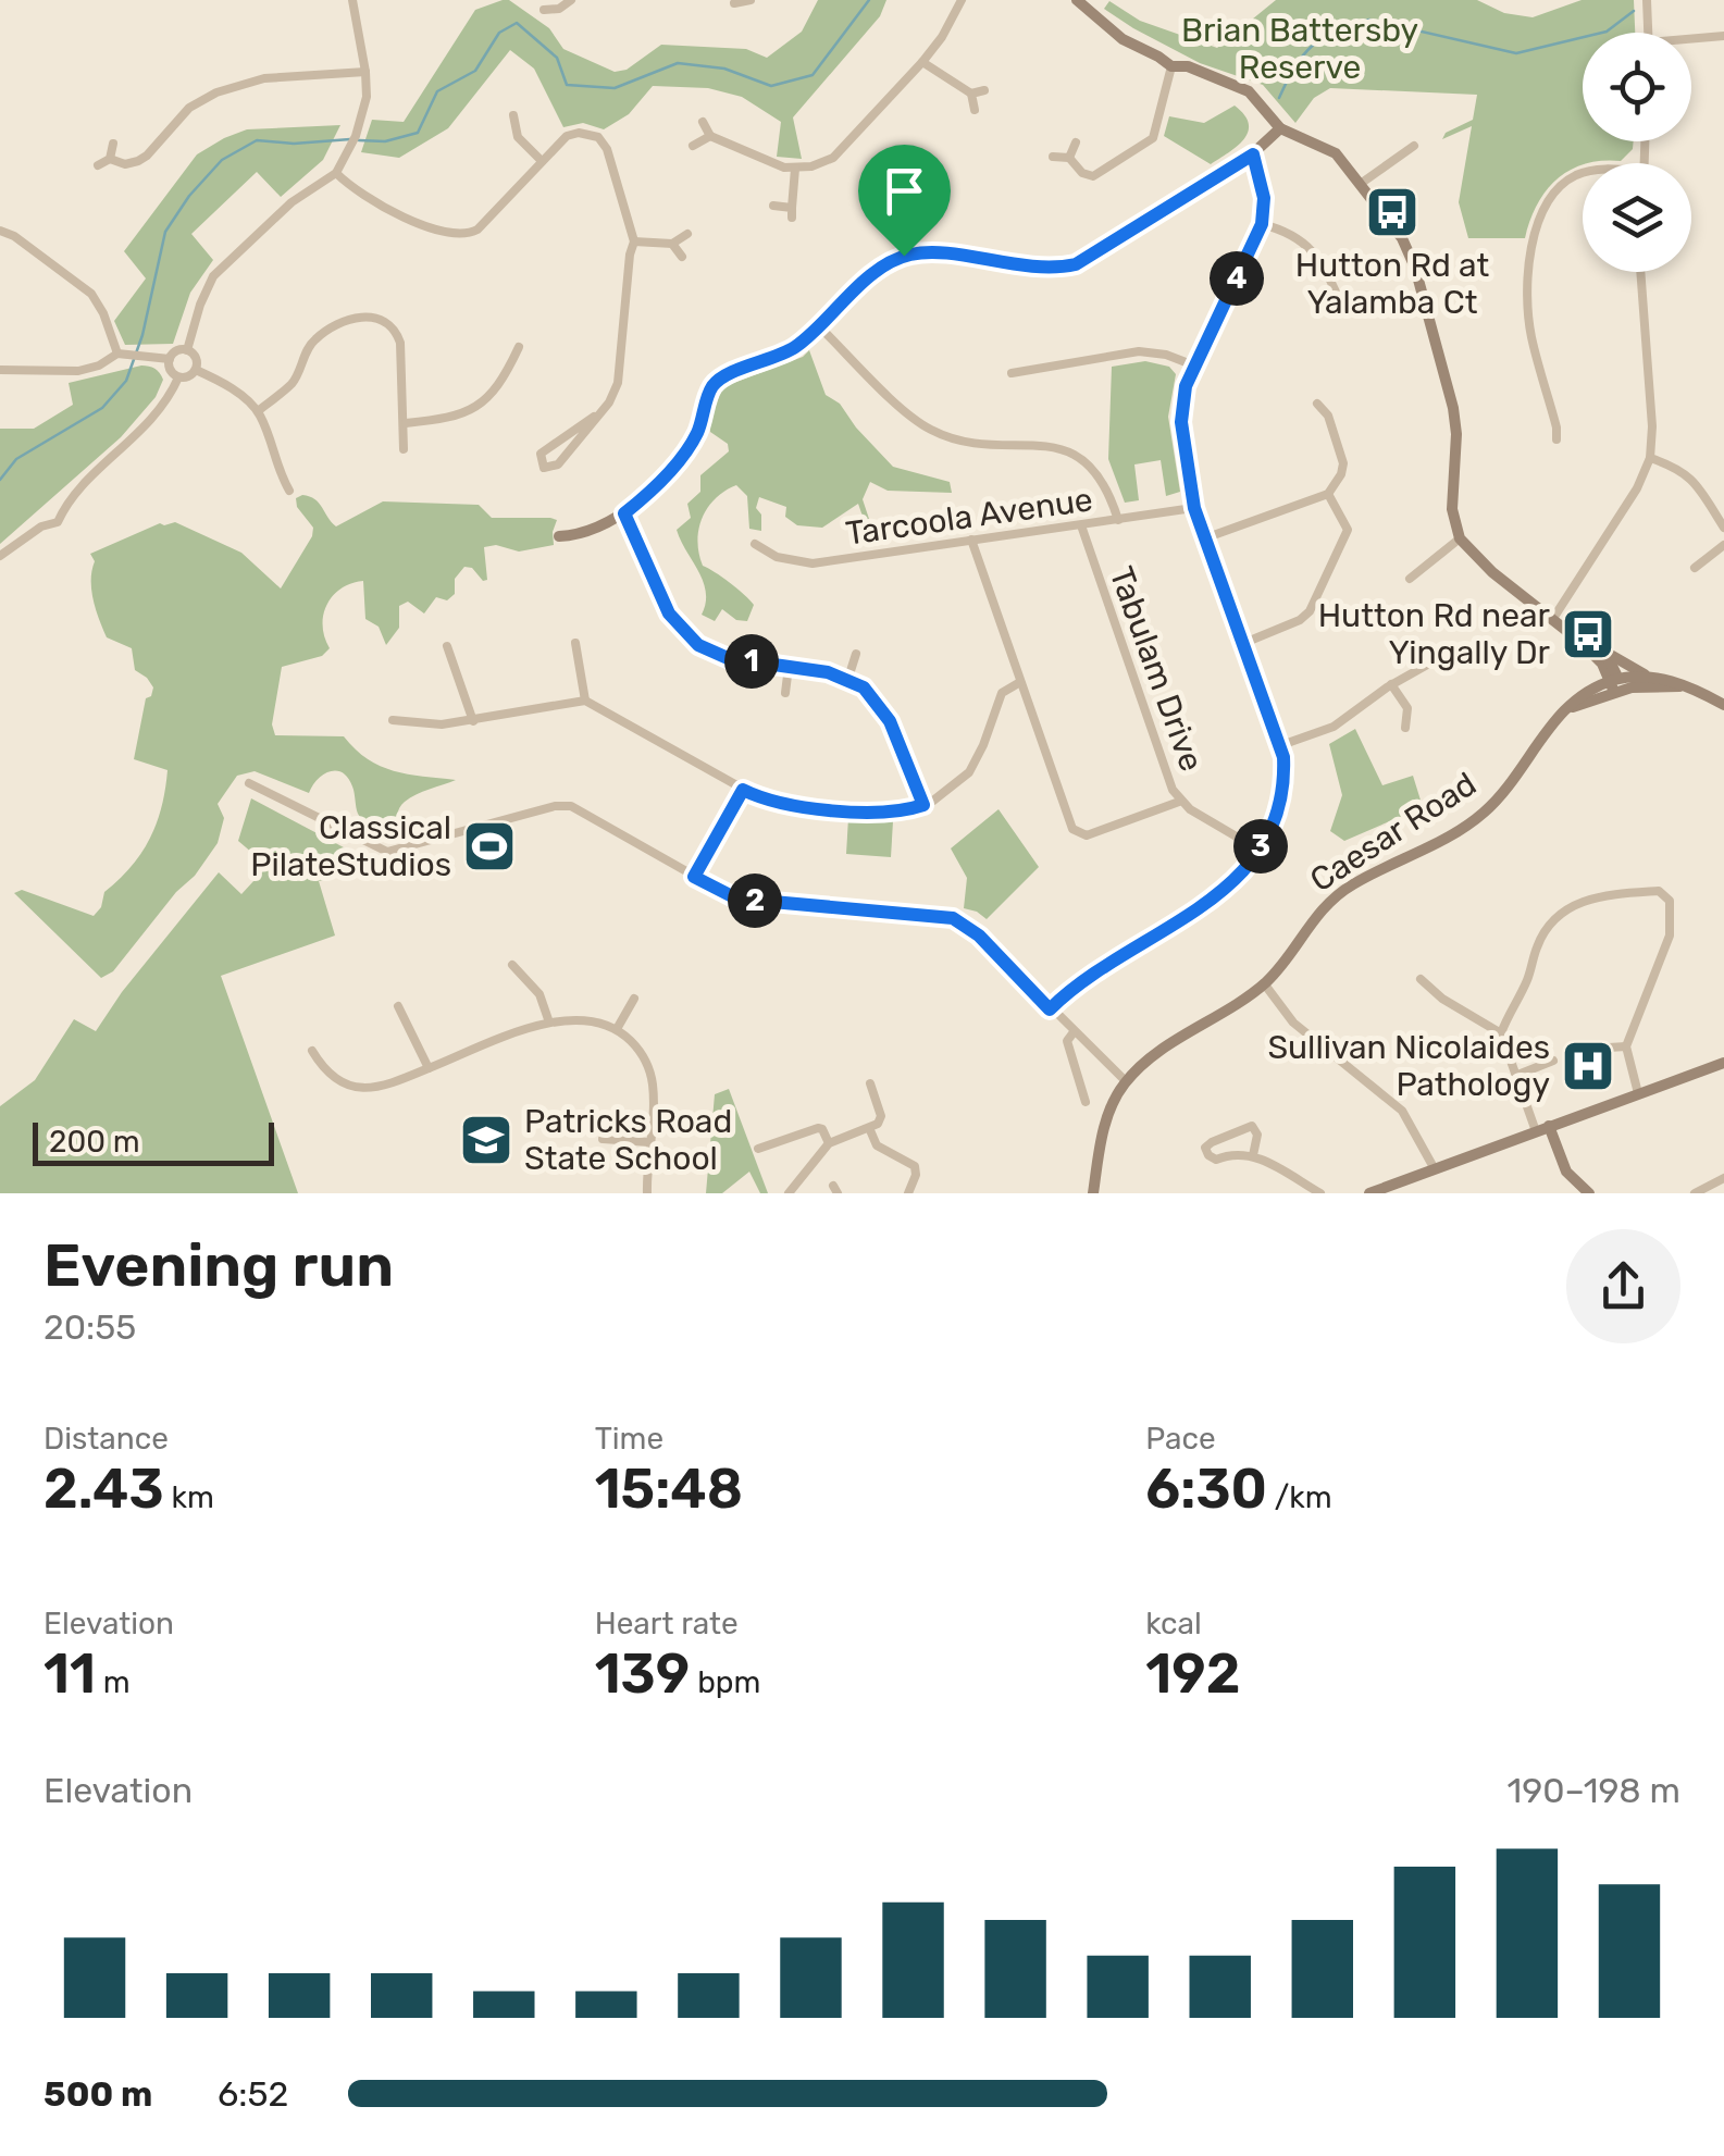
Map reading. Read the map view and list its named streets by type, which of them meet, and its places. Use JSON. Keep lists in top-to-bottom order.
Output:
{
  "streets": {
    "street": ["Tarcoola Avenue", "Tabulam Drive", "Caesar Road"]
  },
  "crossings": [
    ["Tarcoola Avenue", "Tabulam Drive"]
  ],
  "parks": ["Brian Battersby Reserve"],
  "places": {
    "bus stop": ["Hutton Rd at Yalamba Ct", "Hutton Rd near Yingally Dr"],
    "sports": ["Classical PilateStudios"],
    "hospital": ["Sullivan Nicolaides Pathology"],
    "school or university": ["Patricks Road State School"]
  },
  "scale_bar": "200 m",
  "page": {
    "pins": [
      "4",
      "1",
      "3",
      "2"
    ],
    "scale": "200 m",
    "heading": ["Evening run", "20:55"],
    "stats": [
      ["Distance", "2.43 km"],
      ["Time", "15:48"],
      ["Pace", "6:30 /km"],
      ["Elevation", "11 m"],
      ["Heart rate", "139 bpm"],
      ["kcal", "192"]
    ],
    "chart": ["Elevation", "190–198 m"],
    "list": [
      {
        "name": "500 m",
        "note": "6:52"
      }
    ]
  }
}
